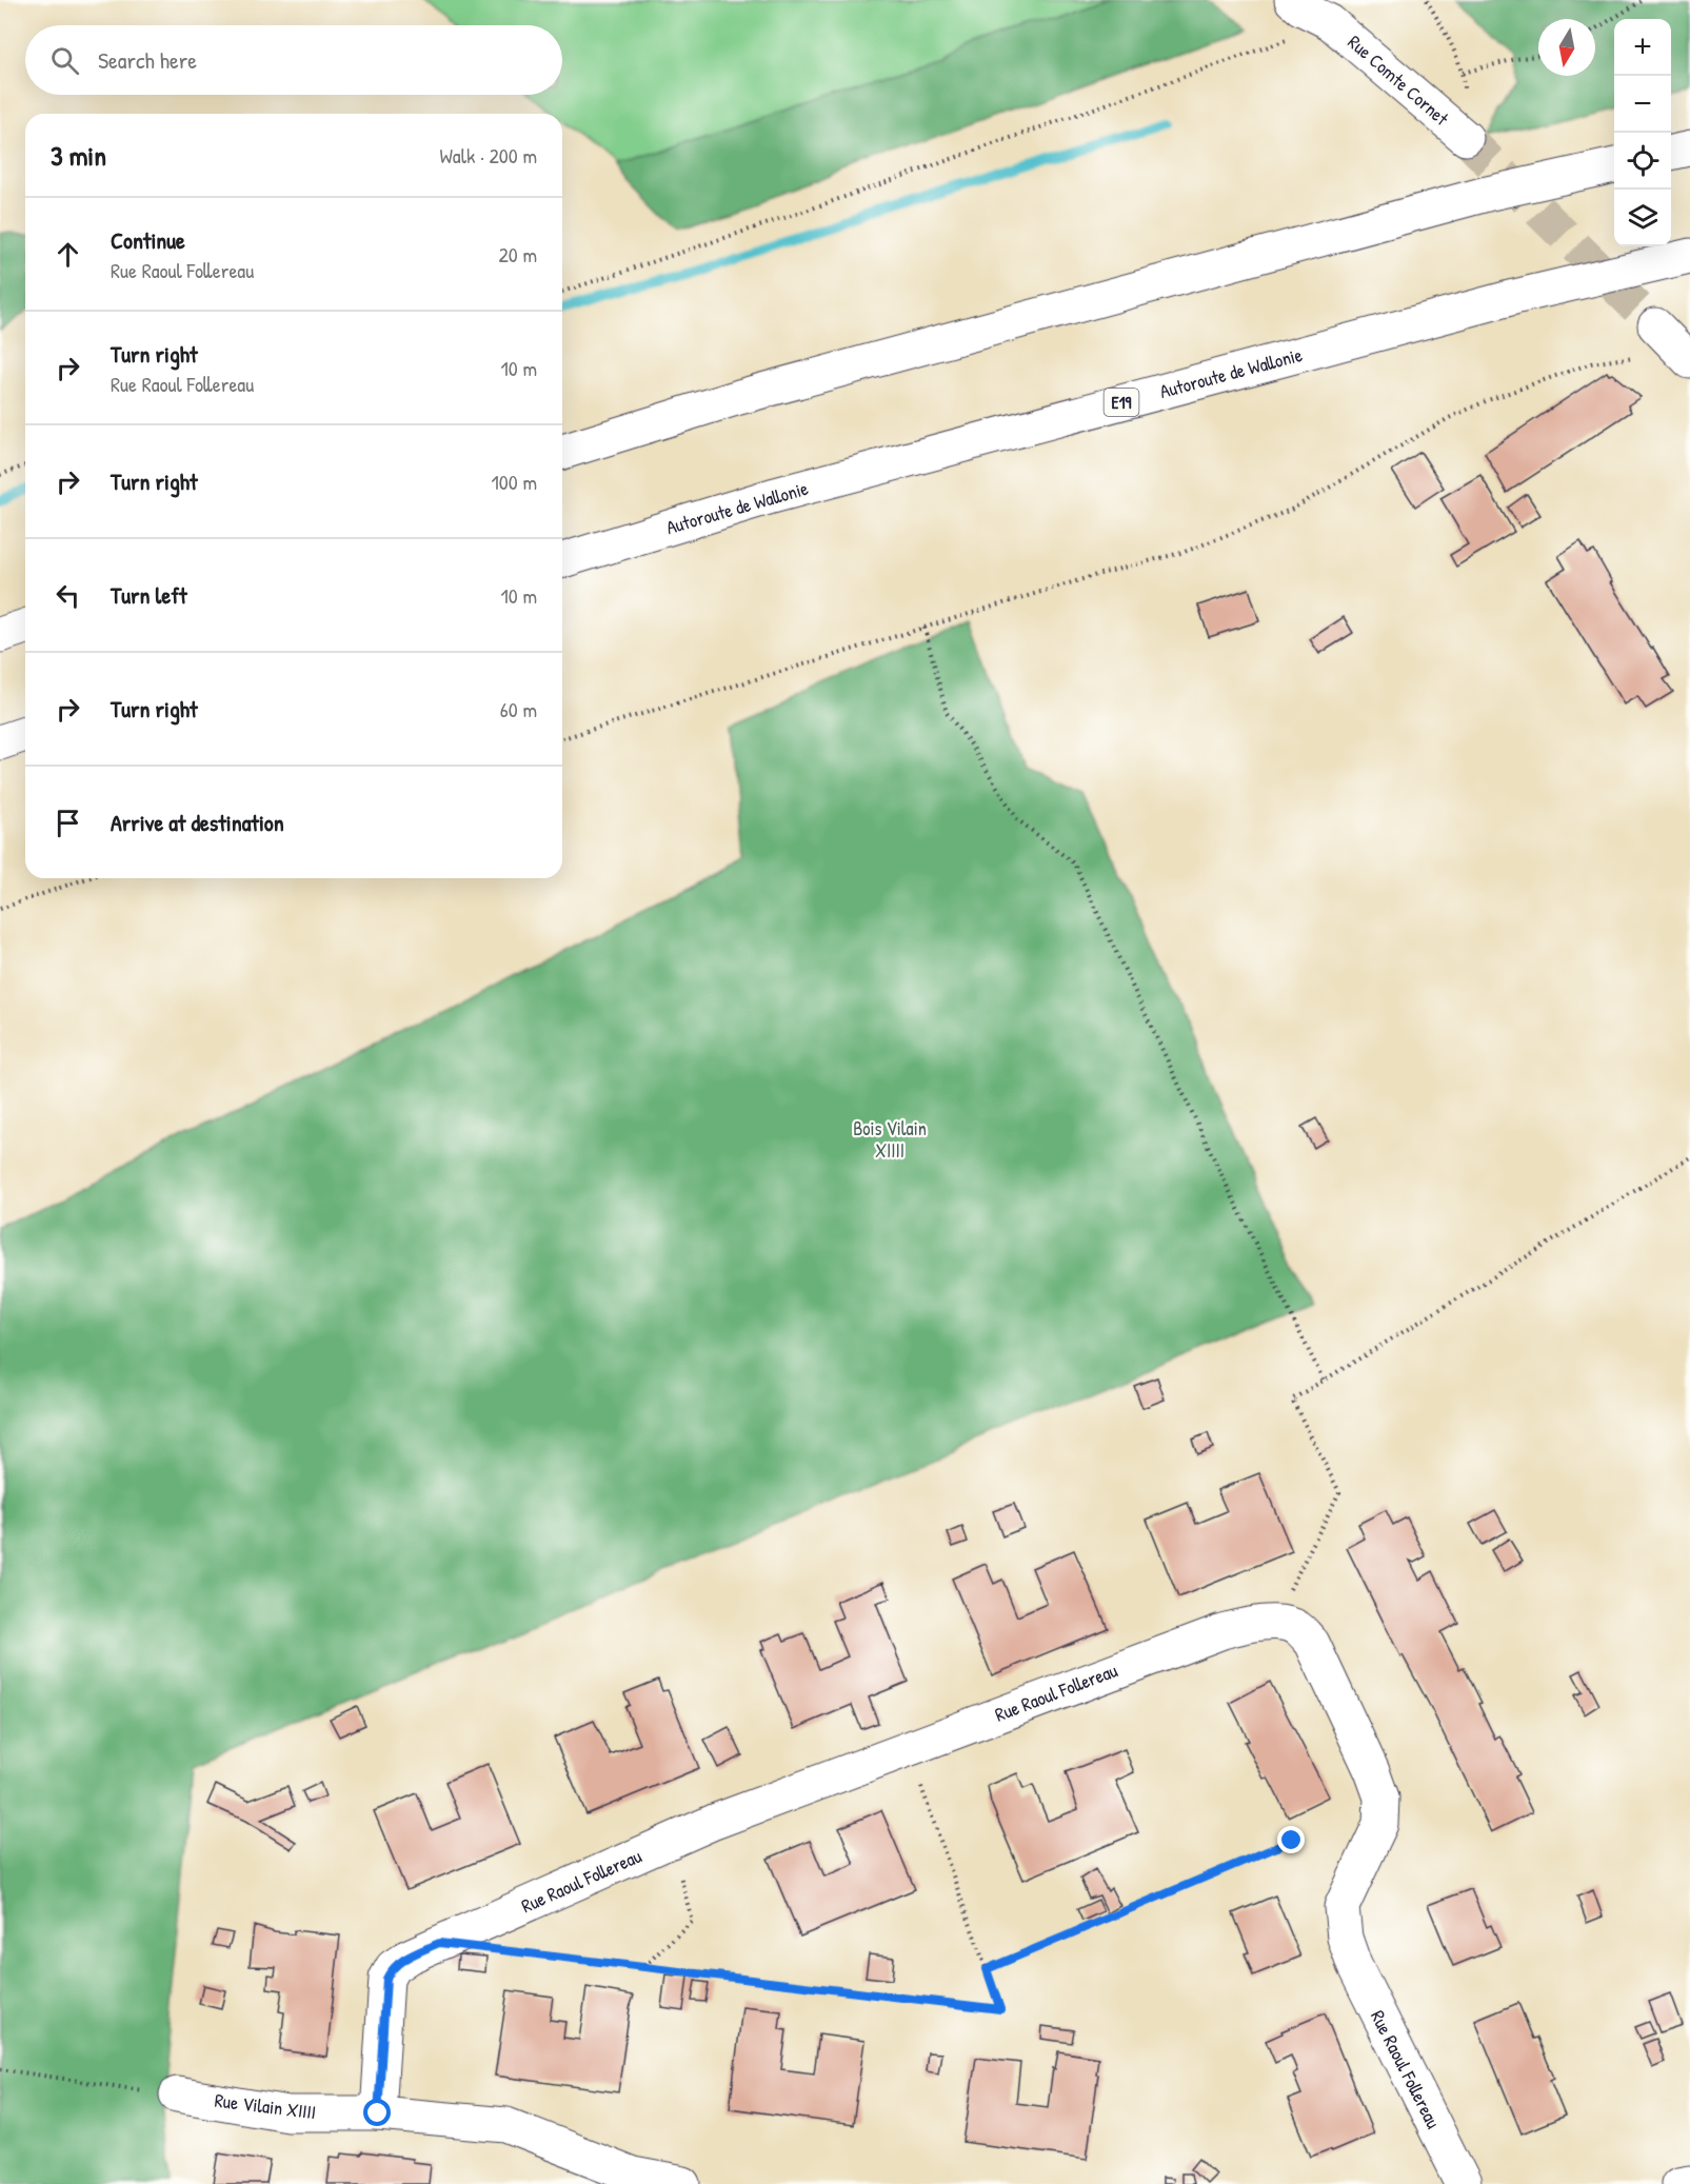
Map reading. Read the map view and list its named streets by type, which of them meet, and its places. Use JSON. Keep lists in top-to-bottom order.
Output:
{
  "streets": {
    "main road": [
      "Rue Comte Cornet",
      "Autoroute de Wallonie",
      "E19",
      "Rue Raoul Follereau",
      "Rue Vilain XIIII"
    ]
  },
  "crossings": [
    ["Rue Raoul Follereau", "Rue Vilain XIIII"]
  ],
  "parks": ["Bois Vilain XIIII"],
  "north": "bottom",
  "page": {
    "map_buttons": ["+", "−"],
    "search": "Search here",
    "heading": ["3 min", "Walk · 200 m"],
    "list": [
      ["Continue", "Rue Raoul Follereau", "20 m"],
      ["Turn right", "Rue Raoul Follereau", "10 m"],
      ["Turn right", "100 m"],
      ["Turn left", "10 m"],
      ["Turn right", "60 m"],
      "Arrive at destination"
    ]
  }
}
